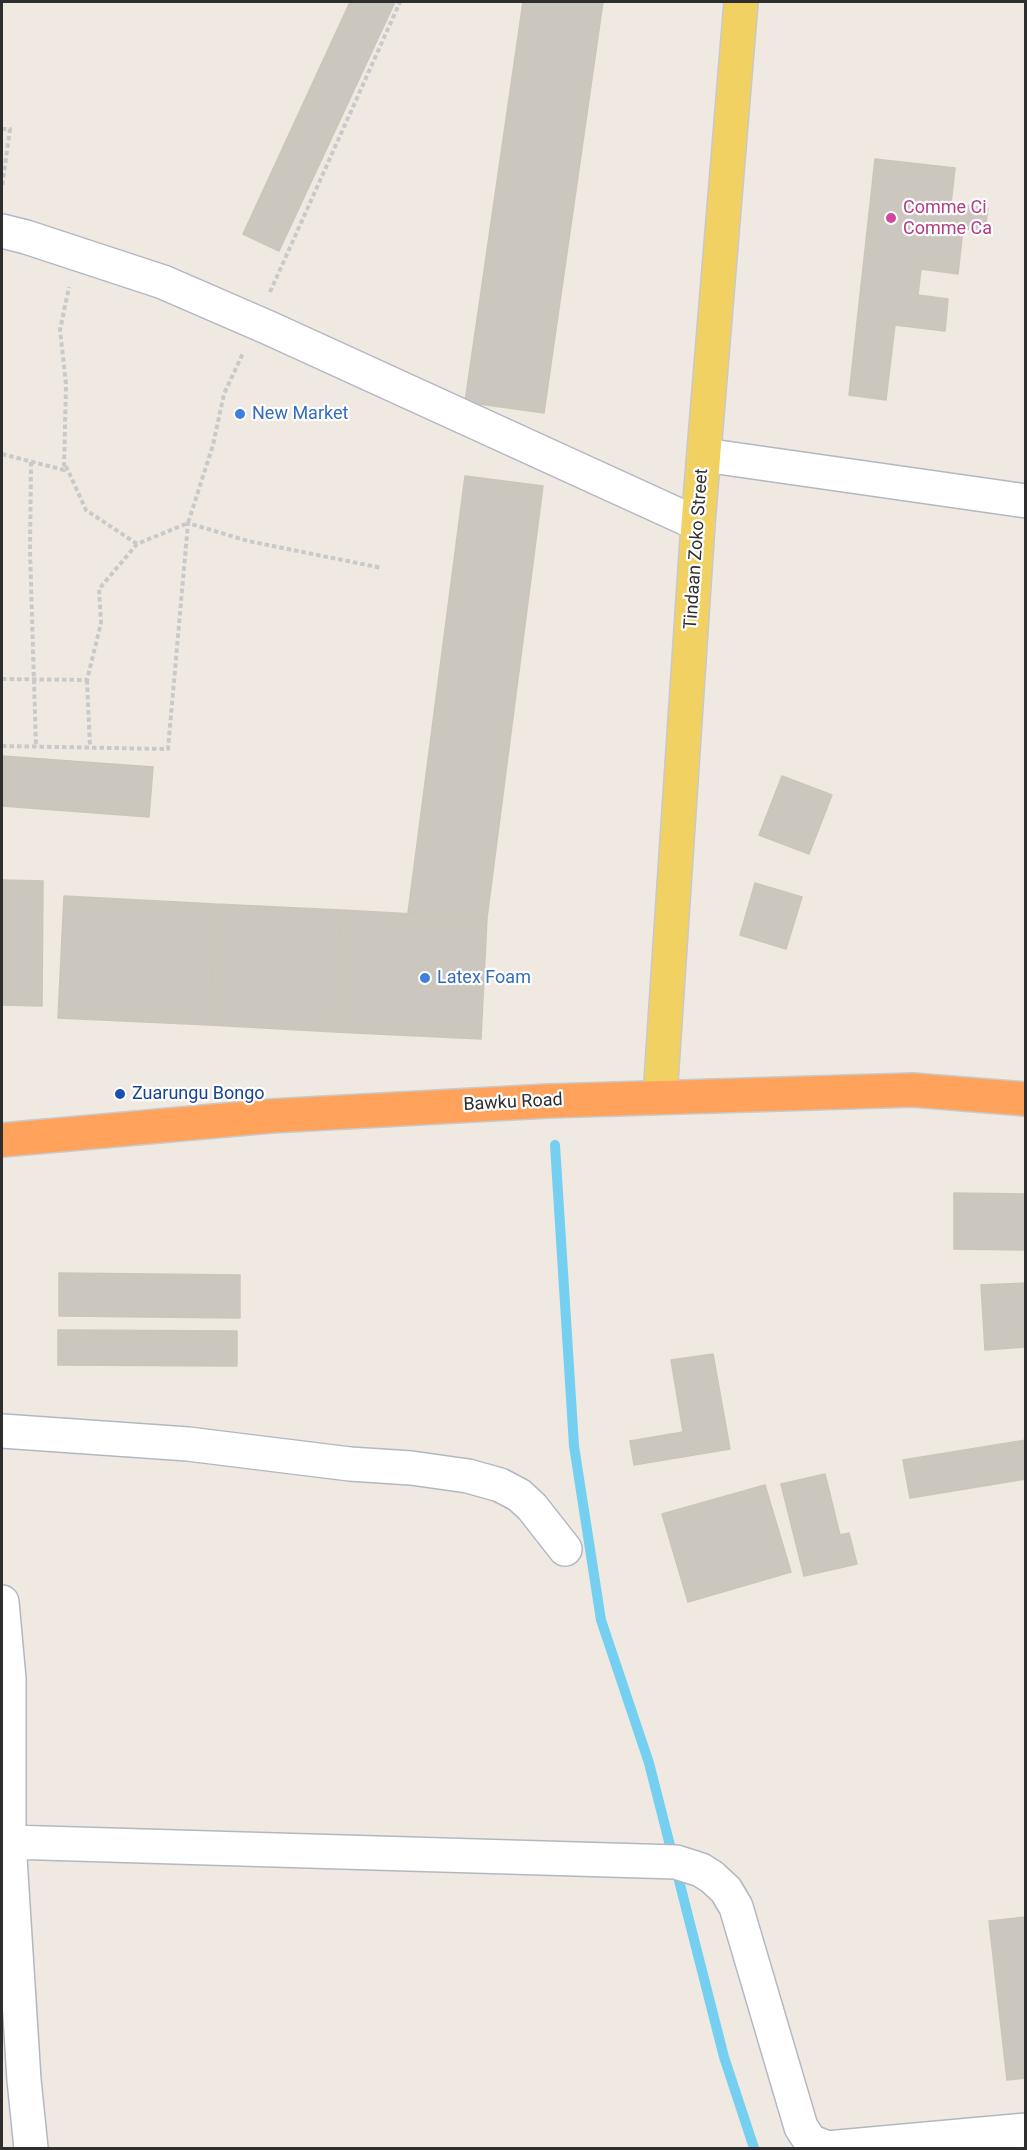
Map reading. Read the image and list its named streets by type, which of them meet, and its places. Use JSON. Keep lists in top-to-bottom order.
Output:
{
  "streets": {
    "highway": ["Bawku Road"],
    "main road": ["Tindaan Zoko Street"]
  },
  "crossings": [
    ["Tindaan Zoko Street", "Bawku Road"]
  ],
  "places": [
    "Comme Ci Comme Ca",
    "New Market",
    "Latex Foam",
    "Zuarungu Bongo"
  ]
}
